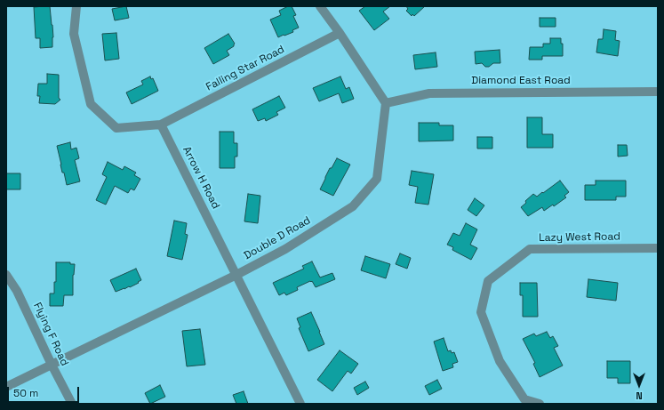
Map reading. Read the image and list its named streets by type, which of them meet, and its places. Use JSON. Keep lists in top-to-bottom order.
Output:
{
  "streets": {
    "street": [
      "Falling Star Road",
      "Diamond East Road",
      "Arrow H Road",
      "Lazy West Road",
      "Double D Road",
      "Flying F Road"
    ]
  },
  "crossings": [
    ["Falling Star Road", "Arrow H Road"],
    ["Diamond East Road", "Double D Road"],
    ["Arrow H Road", "Double D Road"],
    ["Double D Road", "Flying F Road"]
  ],
  "scale_bar": "50 m",
  "north": "bottom"
}
